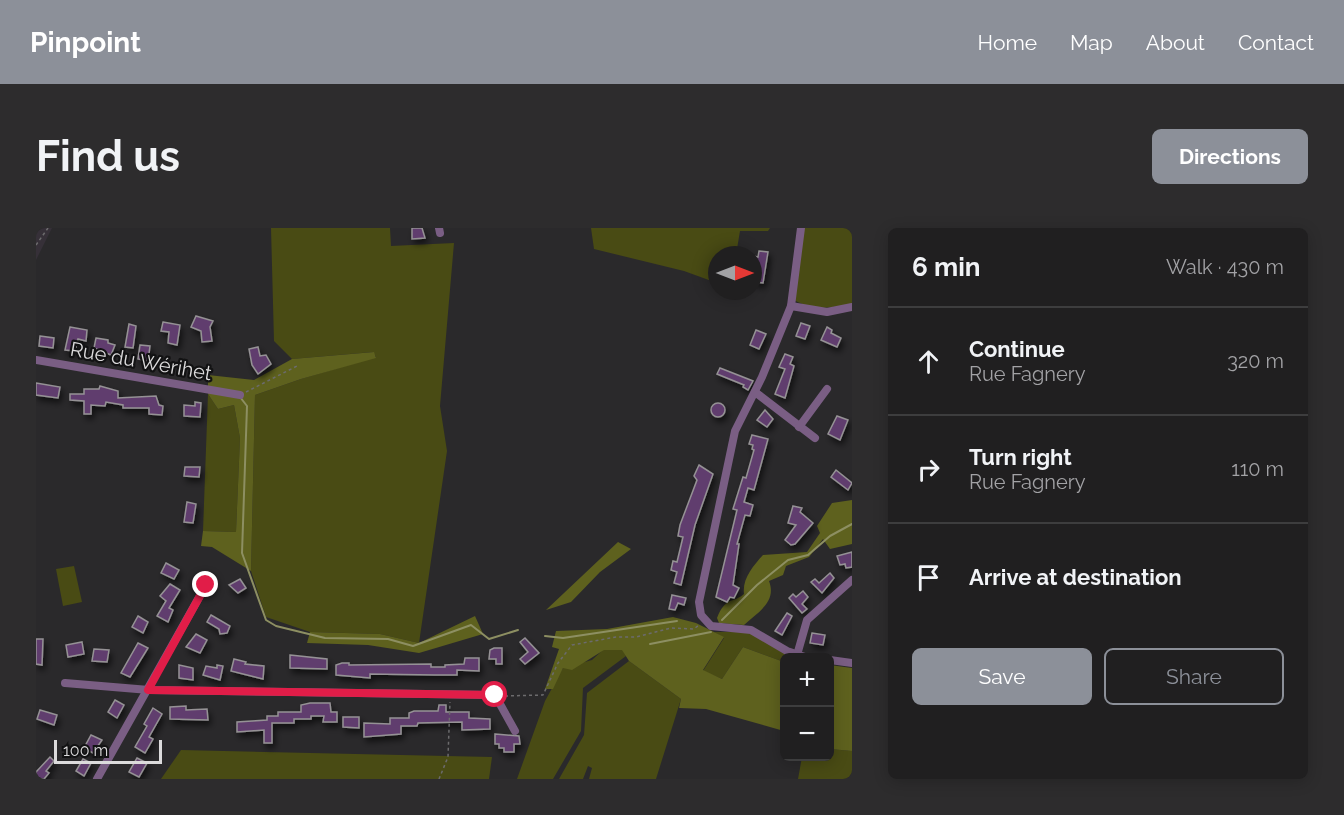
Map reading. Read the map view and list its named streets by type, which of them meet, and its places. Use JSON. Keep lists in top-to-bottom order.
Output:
{
  "streets": {
    "street": ["Rue du Wérihet"]
  },
  "scale_bar": "100 m",
  "north": "right",
  "page": {
    "header": "Pinpoint",
    "nav": [
      "Home",
      "Map",
      "About",
      "Contact"
    ],
    "buttons": [
      "Directions",
      ["Save", "Share"]
    ],
    "title": "Find us",
    "heading": ["6 min", "Walk · 430 m"],
    "list": [
      ["Continue", "Rue Fagnery", "320 m"],
      ["Turn right", "Rue Fagnery", "110 m"],
      "Arrive at destination"
    ],
    "map_buttons": ["+", "−"],
    "scale": "100 m"
  }
}
